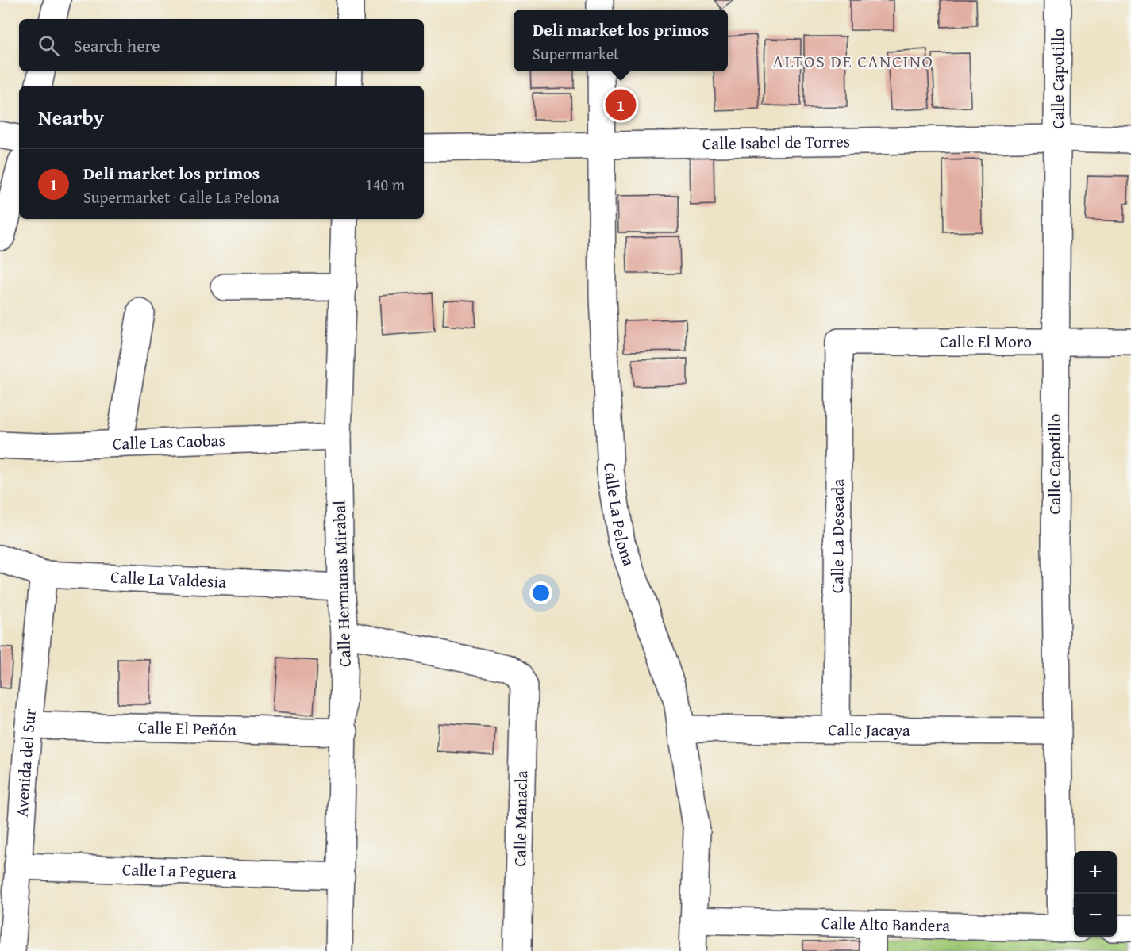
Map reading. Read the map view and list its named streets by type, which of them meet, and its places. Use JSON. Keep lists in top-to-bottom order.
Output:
{
  "streets": {
    "street": [
      "Calle Capotillo",
      "Calle Isabel de Torres",
      "Calle El Moro",
      "Calle Las Caobas",
      "Calle La Pelona",
      "Calle La Deseada",
      "Calle La Valdesia",
      "Calle Hermanas Mirabal",
      "Calle El Peñón",
      "Calle Jacaya",
      "Avenida del Sur",
      "Calle Manacla",
      "Calle La Peguera",
      "Calle Alto Bandera"
    ]
  },
  "crossings": [
    ["Calle Capotillo", "Calle Isabel de Torres"],
    ["Calle Capotillo", "Calle El Moro"],
    ["Calle Capotillo", "Calle Jacaya"],
    ["Calle Capotillo", "Calle Alto Bandera"],
    ["Calle Isabel de Torres", "Calle La Pelona"],
    ["Calle El Moro", "Calle La Deseada"],
    ["Calle Las Caobas", "Calle Hermanas Mirabal"],
    ["Calle La Pelona", "Calle Jacaya"],
    ["Calle La Pelona", "Calle Alto Bandera"],
    ["Calle La Deseada", "Calle Jacaya"],
    ["Calle La Valdesia", "Calle Hermanas Mirabal"],
    ["Calle La Valdesia", "Avenida del Sur"],
    ["Calle Hermanas Mirabal", "Calle El Peñón"],
    ["Calle Hermanas Mirabal", "Calle Manacla"],
    ["Calle Hermanas Mirabal", "Calle La Peguera"],
    ["Calle El Peñón", "Avenida del Sur"],
    ["Avenida del Sur", "Calle La Peguera"]
  ],
  "districts": ["ALTOS DE CANCINO"],
  "page": {
    "popup": ["Deli market los primos", "Supermarket"],
    "search": "Search here",
    "heading": "Nearby",
    "pins": "1",
    "list": [
      {
        "mark": "1",
        "name": "Deli market los primos",
        "note": "Supermarket · Calle La Pelona",
        "value": "140 m"
      }
    ],
    "map_buttons": ["+", "−"]
  }
}
